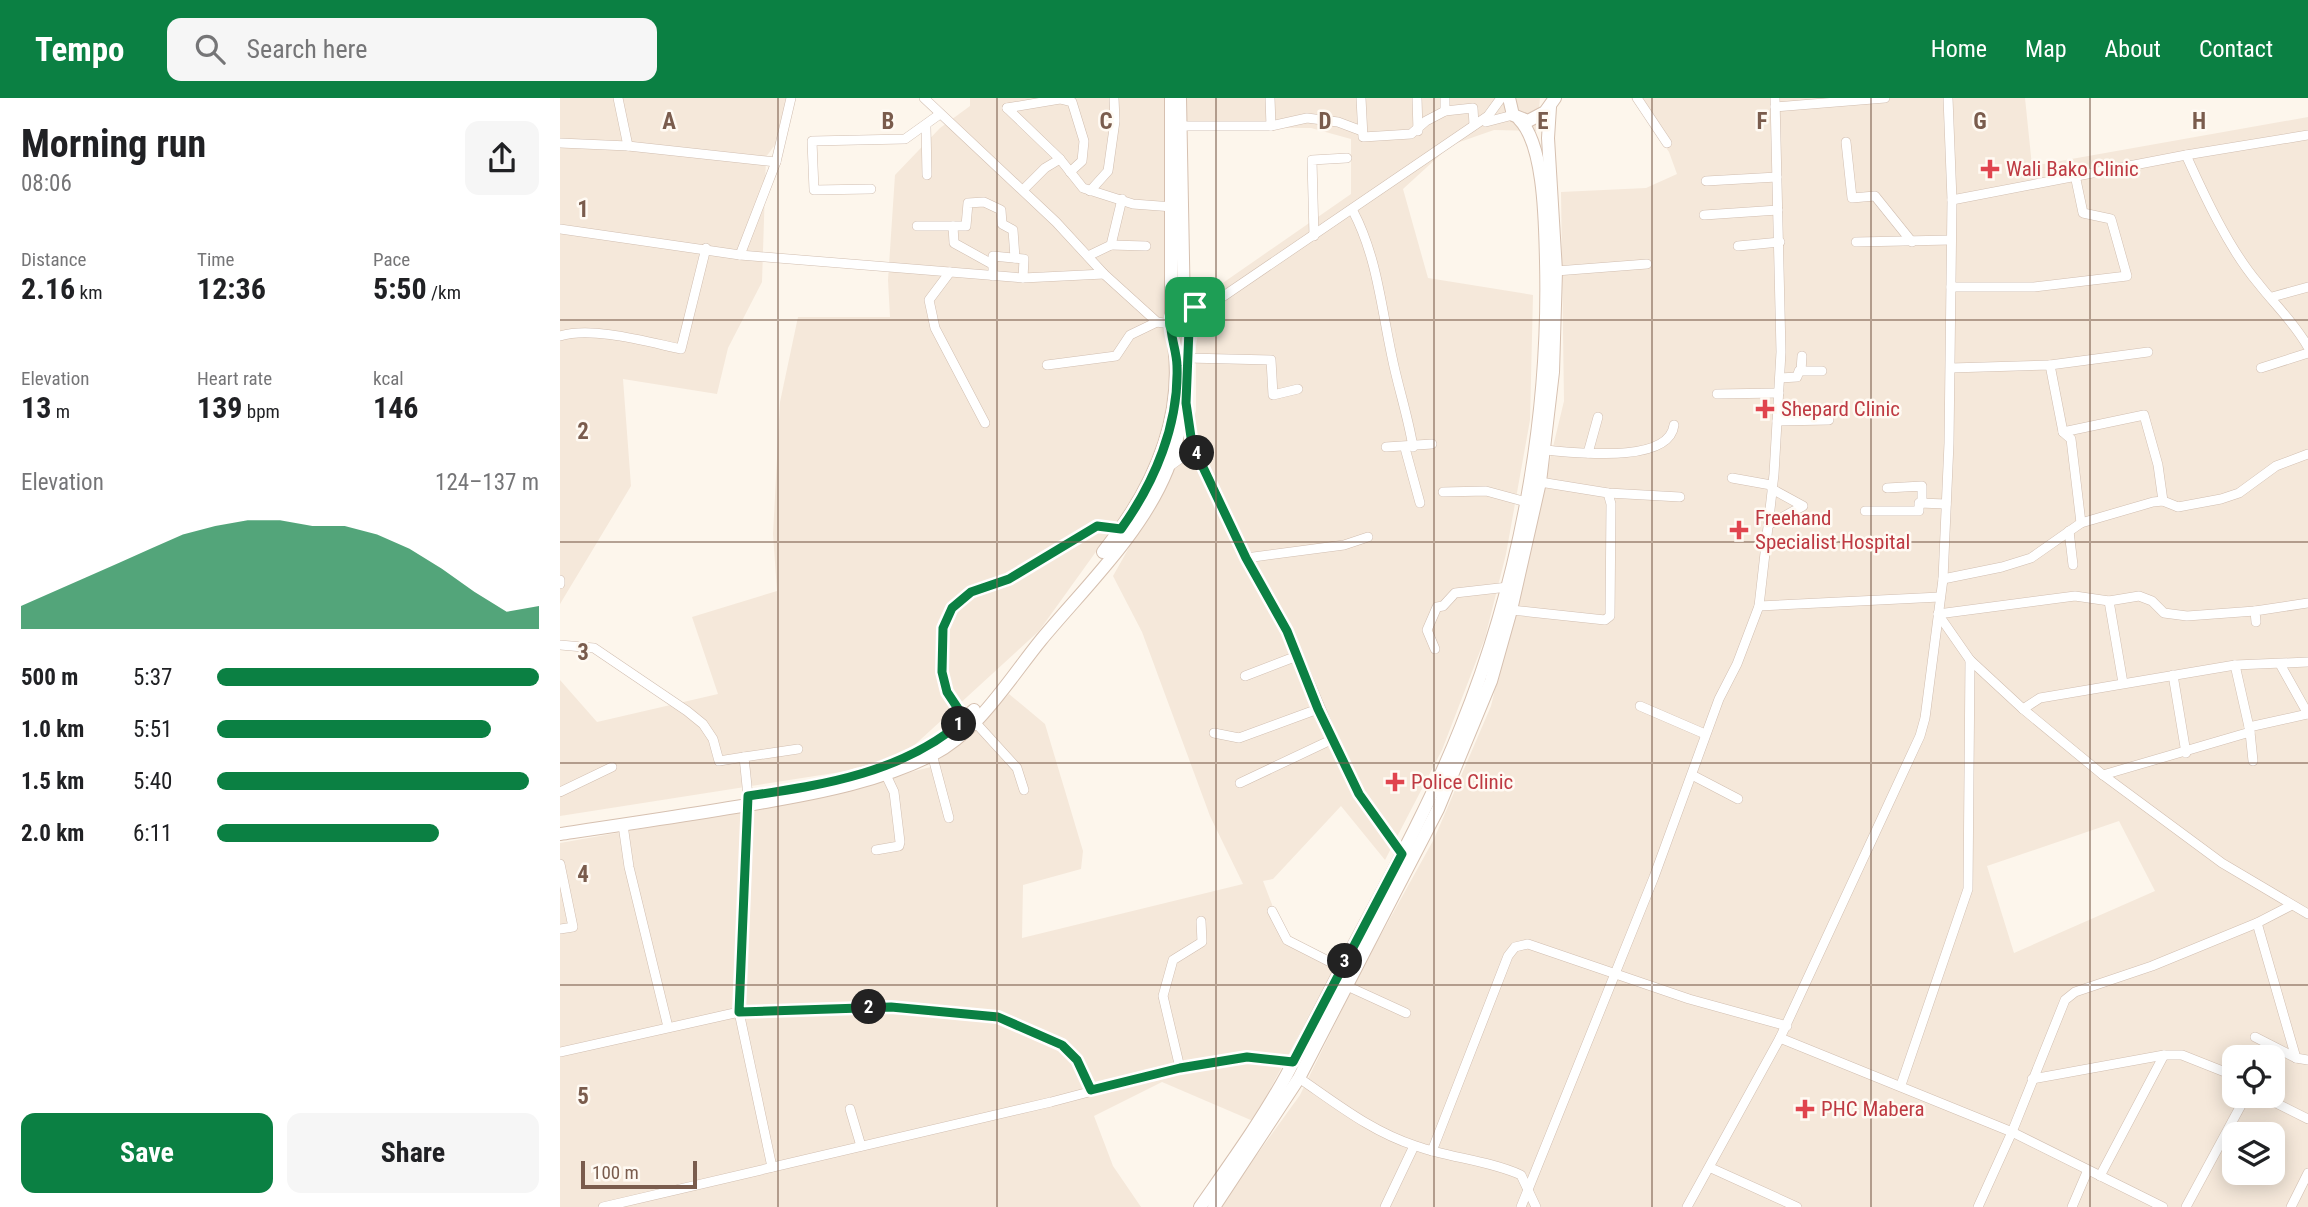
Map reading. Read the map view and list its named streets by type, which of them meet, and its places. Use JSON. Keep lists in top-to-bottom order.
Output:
{
  "places": {
    "health": [
      "Wali Bako Clinic",
      "Shepard Clinic",
      "Freehand Specialist Hospital",
      "Police Clinic",
      "PHC Mabera"
    ]
  },
  "scale_bar": "100 m",
  "page": {
    "header": "Tempo",
    "search": "Search here",
    "nav": [
      "Home",
      "Map",
      "About",
      "Contact"
    ],
    "heading": ["Morning run", "08:06"],
    "stats": [
      ["Distance", "2.16 km"],
      ["Time", "12:36"],
      ["Pace", "5:50 /km"],
      ["Elevation", "13 m"],
      ["Heart rate", "139 bpm"],
      ["kcal", "146"]
    ],
    "pins": [
      "4",
      "1",
      "3",
      "2"
    ],
    "chart": ["Elevation", "124–137 m"],
    "list": [
      {
        "name": "500 m",
        "note": "5:37"
      },
      {
        "name": "1.0 km",
        "note": "5:51"
      },
      {
        "name": "1.5 km",
        "note": "5:40"
      },
      {
        "name": "2.0 km",
        "note": "6:11"
      }
    ],
    "buttons": ["Save", "Share"],
    "scale": "100 m"
  },
  "grid": {
    "columns": [
      "A",
      "B",
      "C",
      "D",
      "E",
      "F",
      "G",
      "H"
    ],
    "rows": [
      "1",
      "2",
      "3",
      "4",
      "5"
    ]
  }
}
